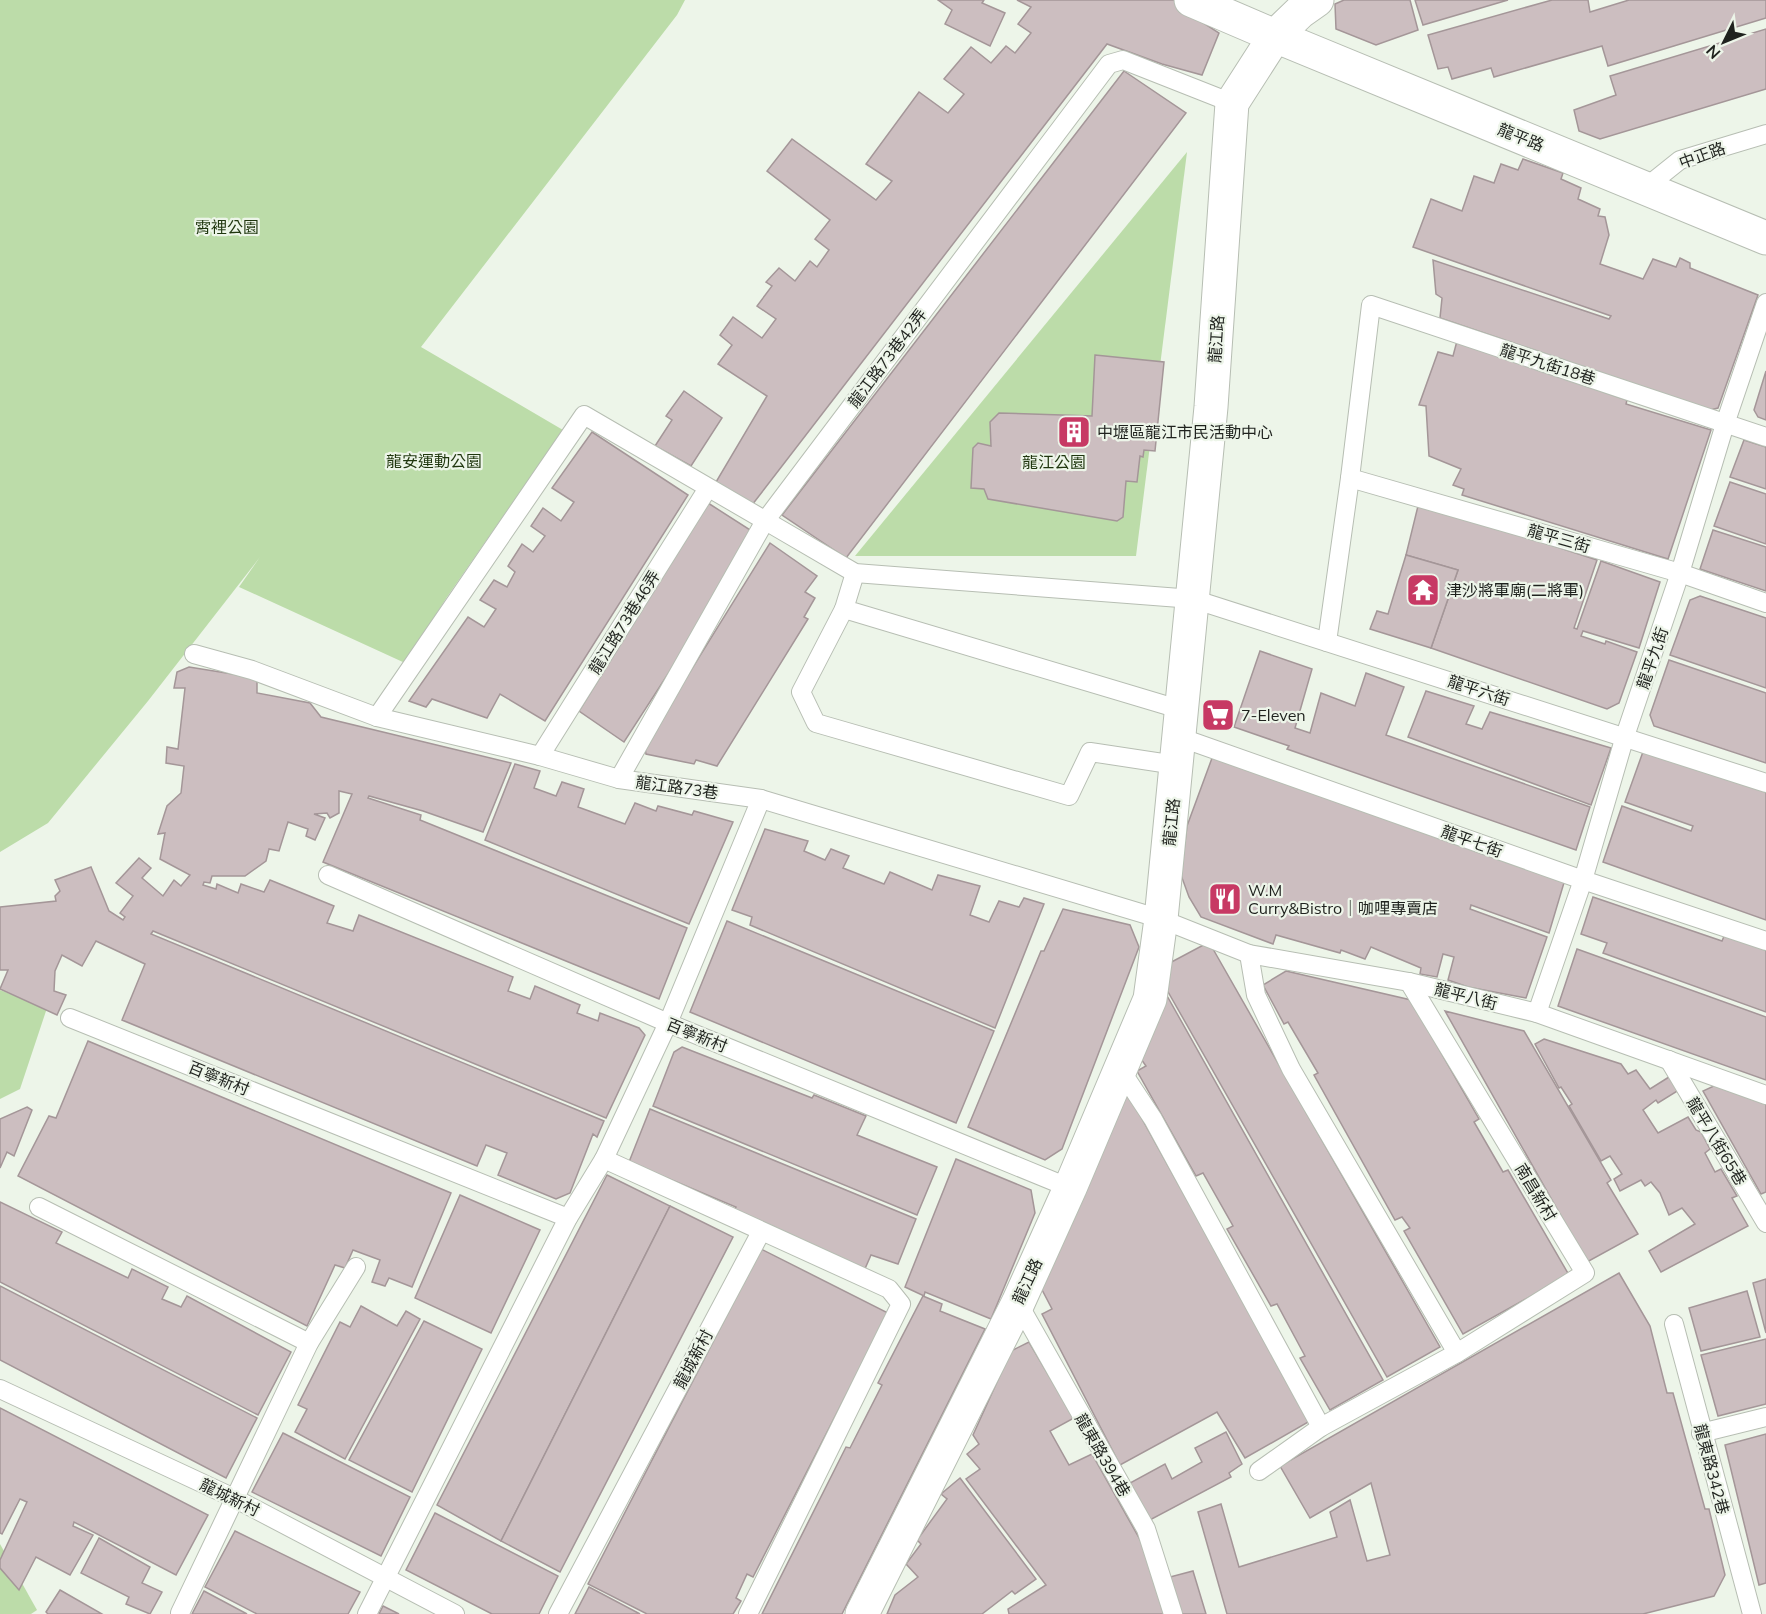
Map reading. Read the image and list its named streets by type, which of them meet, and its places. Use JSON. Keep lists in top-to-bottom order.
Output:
{
  "streets": {
    "street": ["龍平路", "龍江路"],
    "lane": [
      "中正路",
      "龍江路73巷42弄",
      "龍平九街18巷",
      "龍平三街",
      "龍江路73巷46弄",
      "龍平九街",
      "龍平六街",
      "龍江路73巷",
      "龍平七街",
      "龍平八街",
      "百寧新村",
      "龍平八街65巷",
      "南昌新村",
      "龍城新村",
      "龍東路394巷",
      "龍東路342巷"
    ]
  },
  "crossings": [
    ["龍平路", "中正路"],
    ["龍平路", "龍江路"],
    ["龍江路", "龍江路73巷42弄"],
    ["龍江路", "龍平六街"],
    ["龍江路", "龍江路73巷"],
    ["龍江路", "龍平七街"],
    ["龍江路", "龍平八街"],
    ["龍江路", "百寧新村"],
    ["龍江路", "龍東路394巷"],
    ["龍江路73巷42弄", "龍江路73巷"],
    ["龍平九街18巷", "龍平三街"],
    ["龍平九街18巷", "龍平九街"],
    ["龍平三街", "龍平九街"],
    ["龍江路73巷46弄", "龍江路73巷"],
    ["龍平九街", "龍平六街"],
    ["龍平九街", "龍平七街"],
    ["龍平九街", "龍平八街"],
    ["龍江路73巷", "龍平八街"],
    ["龍平八街", "龍平八街65巷"],
    ["龍平八街", "南昌新村"]
  ],
  "parks": ["霄裡公園", "龍安運動公園", "龍江公園"],
  "places": {
    "building": ["中壢區龍江市民活動中心"],
    "temple": ["津沙將軍廟(二將軍)"],
    "supermarket": ["7-Eleven"],
    "restaurant": ["W.M Curry&Bistro｜咖哩專賣店"]
  },
  "north": "bottom left"
}
